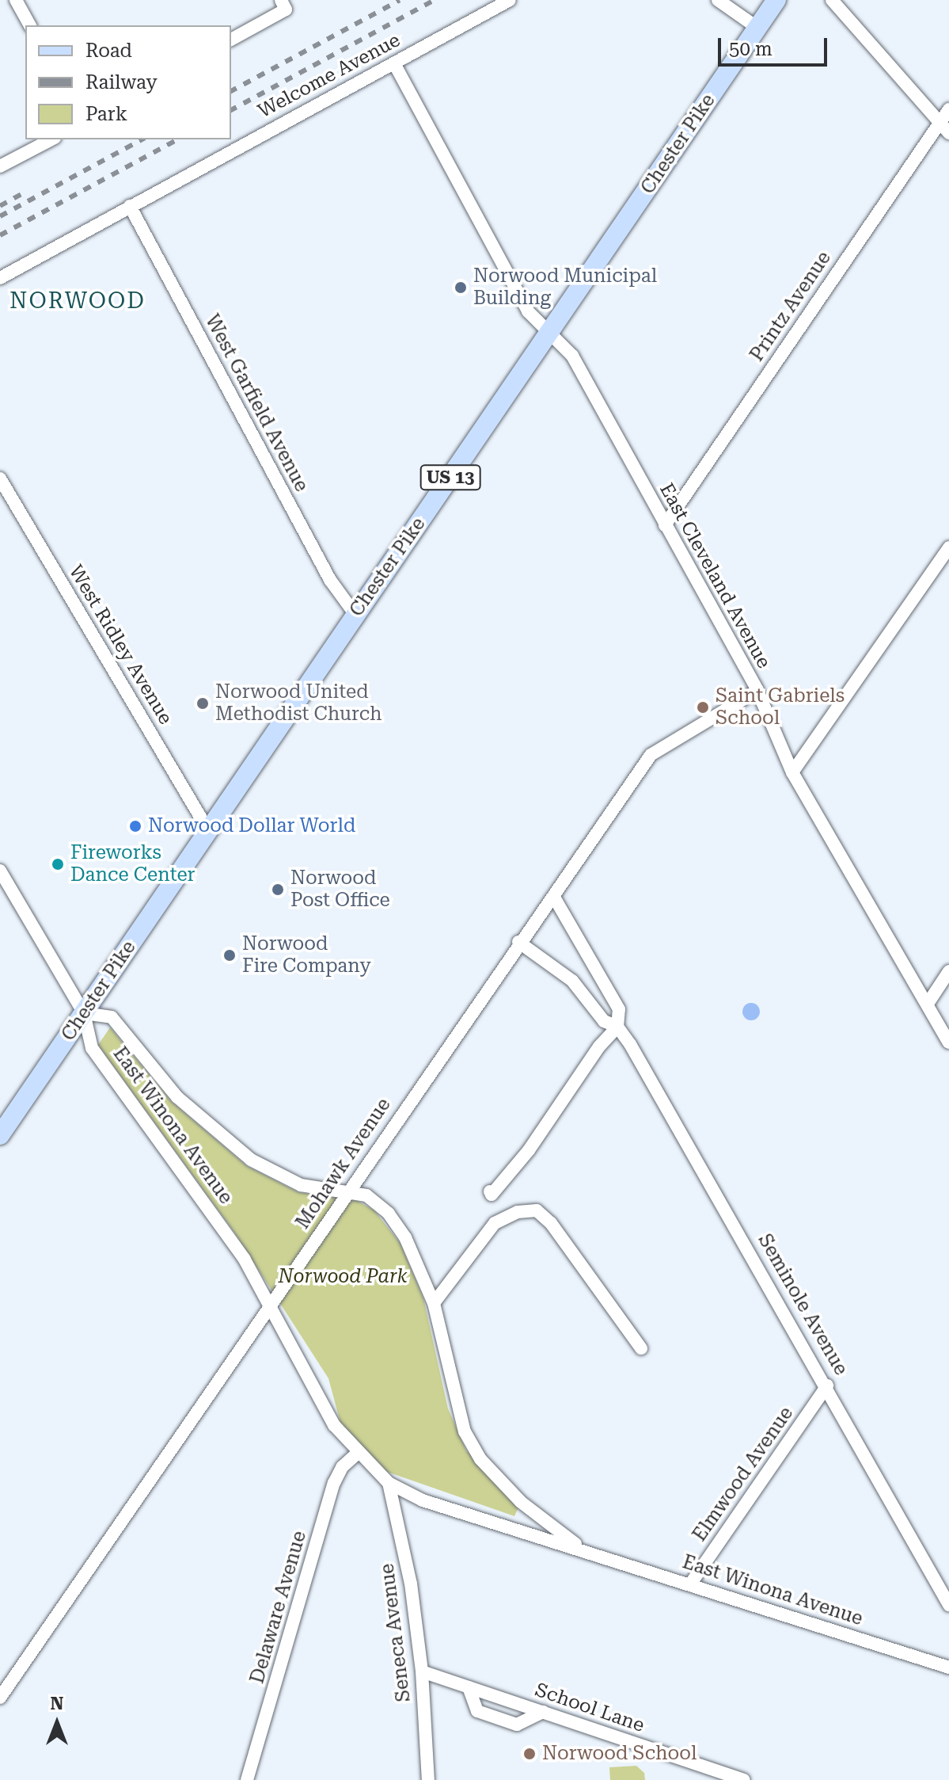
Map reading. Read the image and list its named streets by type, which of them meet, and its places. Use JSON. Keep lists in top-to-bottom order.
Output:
{
  "streets": {
    "main road": ["Chester Pike", "US 13"],
    "street": [
      "Welcome Avenue",
      "Printz Avenue",
      "West Garfield Avenue",
      "East Cleveland Avenue",
      "West Ridley Avenue",
      "East Winona Avenue",
      "Mohawk Avenue",
      "Seminole Avenue",
      "Elmwood Avenue",
      "Delaware Avenue",
      "Seneca Avenue",
      "School Lane"
    ]
  },
  "crossings": [
    ["Welcome Avenue", "West Garfield Avenue"],
    ["Welcome Avenue", "East Cleveland Avenue"],
    ["Chester Pike", "West Garfield Avenue"],
    ["Chester Pike", "East Cleveland Avenue"],
    ["Chester Pike", "West Ridley Avenue"],
    ["Chester Pike", "East Winona Avenue"],
    ["Printz Avenue", "East Cleveland Avenue"],
    ["East Cleveland Avenue", "Mohawk Avenue"],
    ["East Winona Avenue", "Mohawk Avenue"],
    ["East Winona Avenue", "Elmwood Avenue"],
    ["East Winona Avenue", "Delaware Avenue"],
    ["East Winona Avenue", "Seneca Avenue"],
    ["Mohawk Avenue", "Seminole Avenue"],
    ["Seminole Avenue", "Elmwood Avenue"],
    ["Seneca Avenue", "School Lane"]
  ],
  "districts": ["NORWOOD"],
  "parks": ["Norwood Park"],
  "places": [
    "Norwood Municipal Building",
    "Norwood United Methodist Church",
    "Saint Gabriels School",
    "Norwood Dollar World",
    "Fireworks Dance Center",
    "Norwood Post Office",
    "Norwood Fire Company",
    "Norwood School"
  ],
  "legend": ["Road", "Railway", "Park"],
  "scale_bar": "50 m",
  "north": "top"
}
